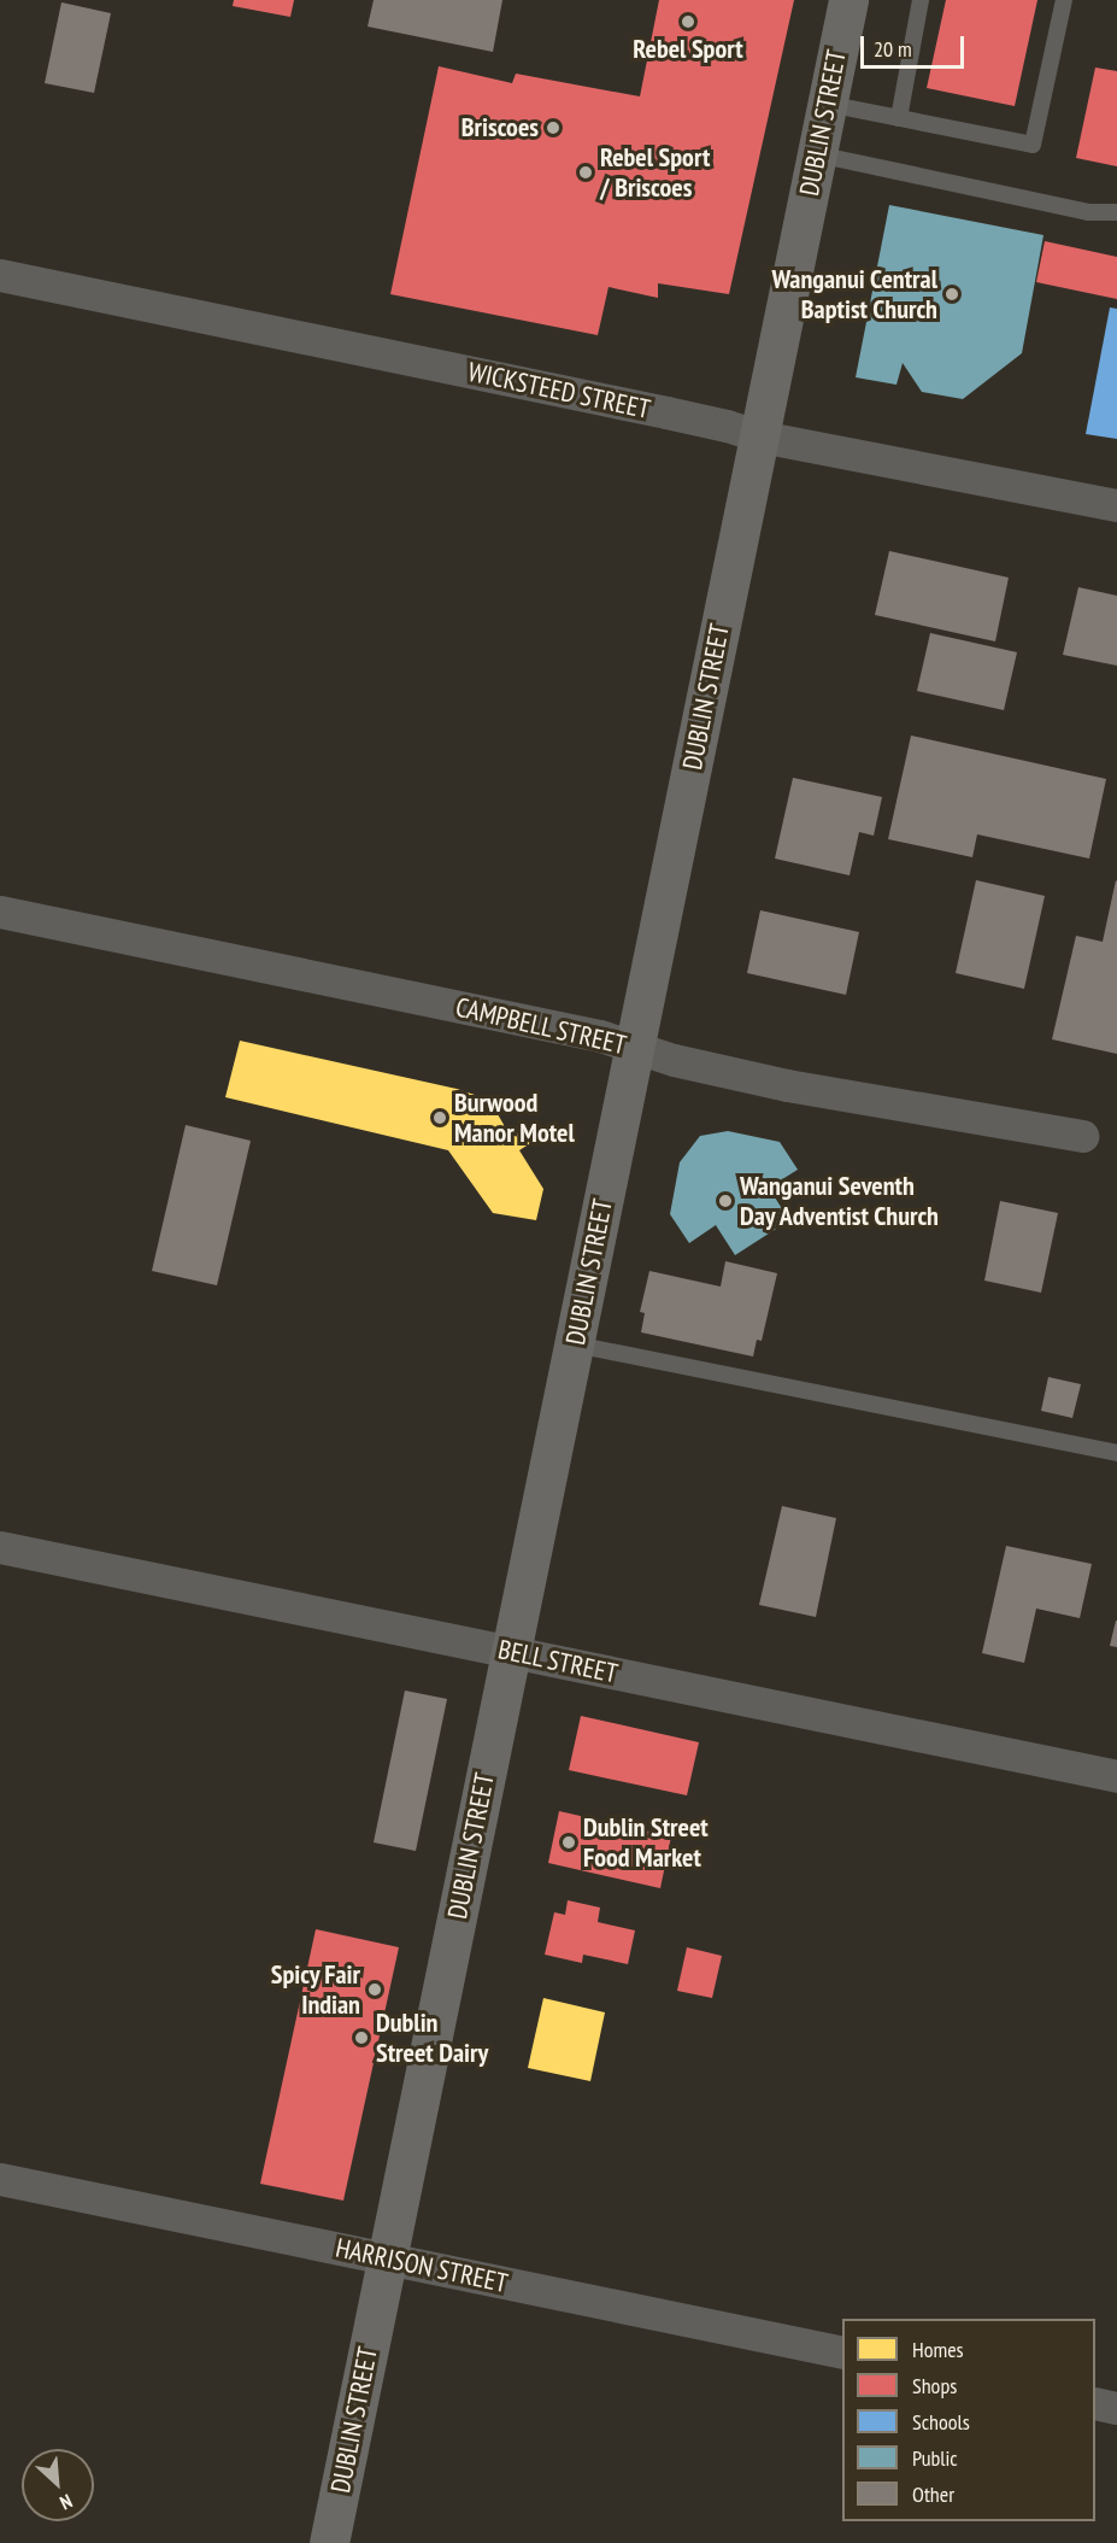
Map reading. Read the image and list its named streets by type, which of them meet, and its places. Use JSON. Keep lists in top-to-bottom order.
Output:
{
  "streets": {
    "main road": ["DUBLIN STREET"],
    "street": [
      "WICKSTEED STREET",
      "CAMPBELL STREET",
      "BELL STREET",
      "HARRISON STREET"
    ]
  },
  "crossings": [
    ["DUBLIN STREET", "WICKSTEED STREET"],
    ["DUBLIN STREET", "CAMPBELL STREET"],
    ["DUBLIN STREET", "BELL STREET"],
    ["DUBLIN STREET", "HARRISON STREET"]
  ],
  "places": [
    "Rebel Sport",
    "Briscoes",
    "Rebel Sport / Briscoes",
    "Wanganui Central Baptist Church",
    "Burwood Manor Motel",
    "Wanganui Seventh Day Adventist Church",
    "Dublin Street Food Market",
    "Spicy Fair Indian",
    "Dublin Street Dairy"
  ],
  "legend": [
    "Homes",
    "Shops",
    "Schools",
    "Public",
    "Other"
  ],
  "scale_bar": "20 m",
  "north": "bottom right"
}
